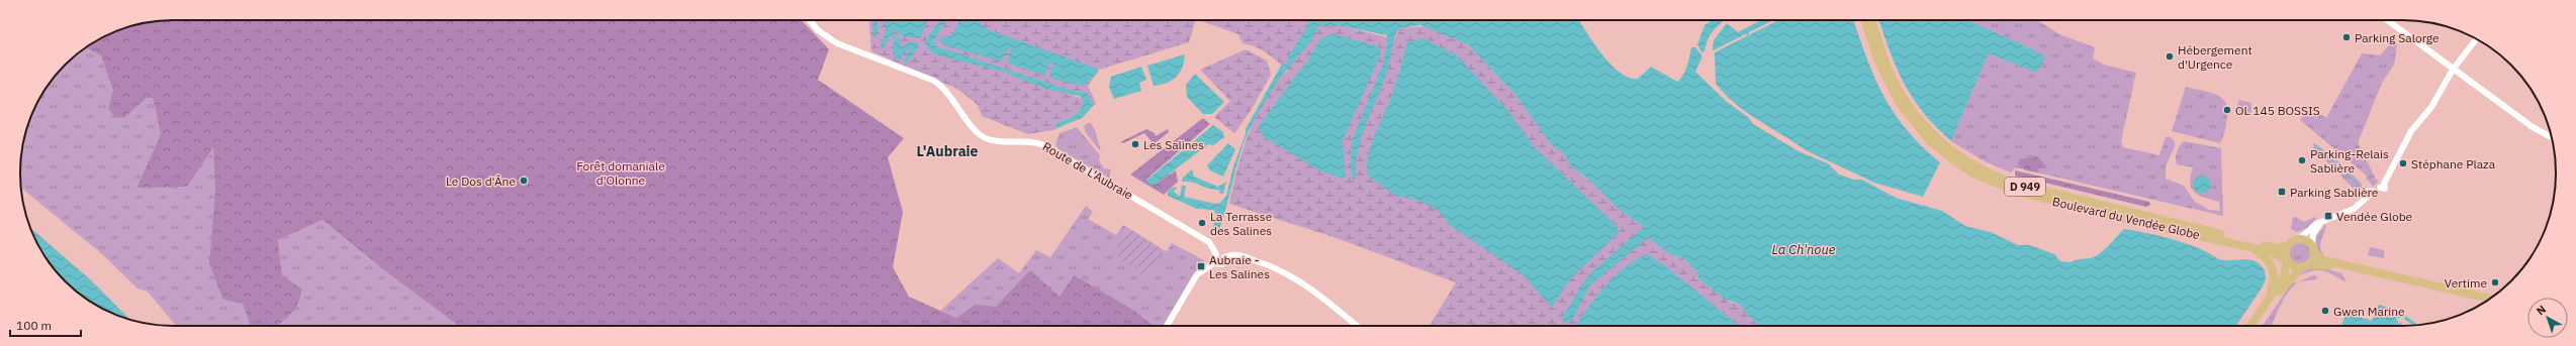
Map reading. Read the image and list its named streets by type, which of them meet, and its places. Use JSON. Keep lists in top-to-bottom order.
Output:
{
  "streets": {
    "main road": ["D 949", "Boulevard du Vendée Globe"],
    "street": ["Route de L'Aubraie"]
  },
  "districts": ["L'Aubraie"],
  "water": ["La Ch'noue"],
  "parks": ["Forêt domaniale d'Olonne"],
  "places": {
    "other": [
      "Parking Salorge",
      "Hébergement d'Urgence",
      "OL 145 BOSSIS",
      "Les Salines",
      "Parking-Relais Sablière",
      "Stéphane Plaza",
      "Le Dos d'Âne",
      "La Terrasse des Salines",
      "Vertime",
      "Gwen Marine"
    ],
    "transit": ["Parking Sablière", "Vendée Globe", "Aubraie - Les Salines"]
  },
  "scale_bar": "100 m",
  "north": "top left"
}
